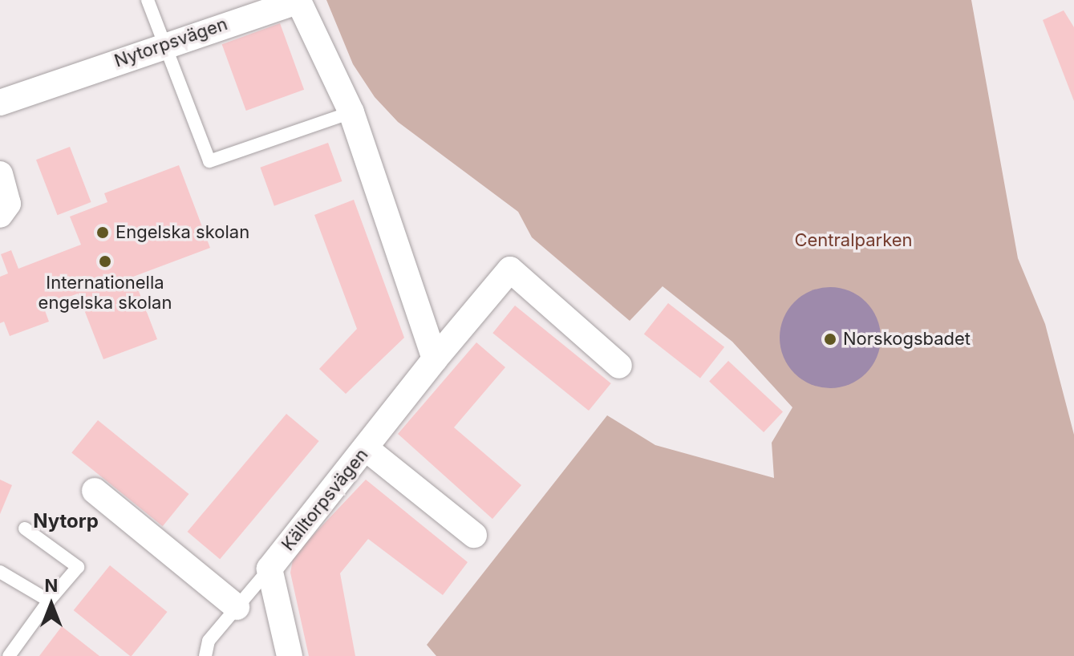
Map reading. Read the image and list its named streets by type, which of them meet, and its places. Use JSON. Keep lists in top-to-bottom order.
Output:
{
  "streets": {
    "street": ["Nytorpsvägen", "Källtorpsvägen"]
  },
  "districts": ["Nytorp"],
  "parks": ["Centralparken"],
  "places": ["Engelska skolan", "Internationella engelska skolan", "Norskogsbadet"],
  "north": "top"
}
